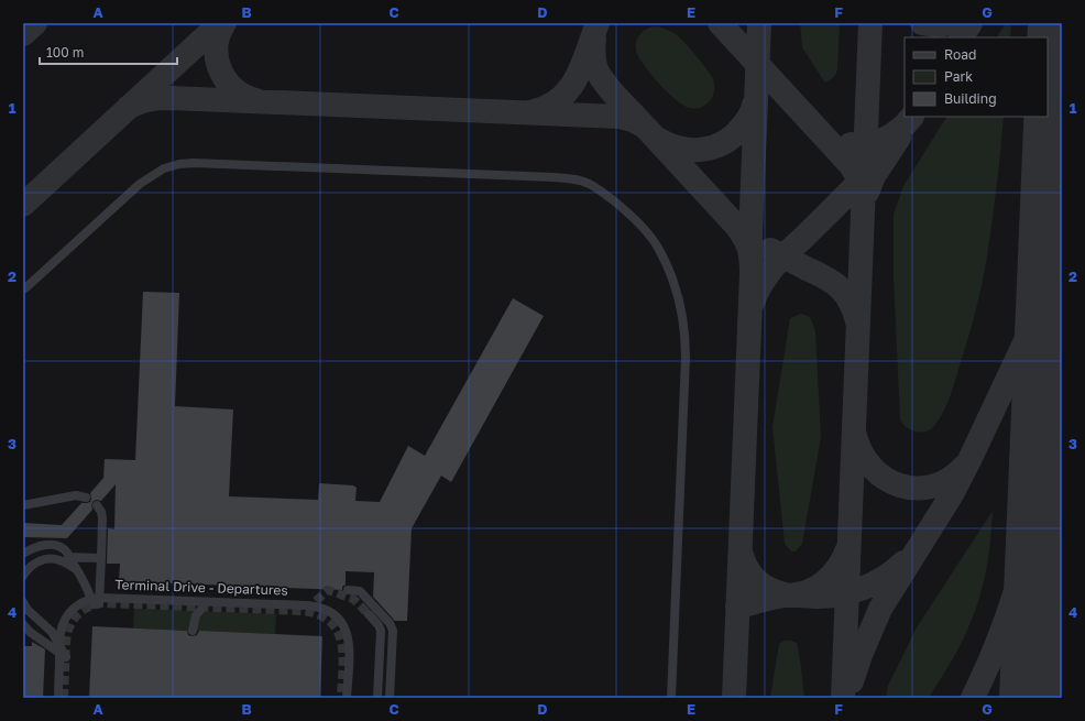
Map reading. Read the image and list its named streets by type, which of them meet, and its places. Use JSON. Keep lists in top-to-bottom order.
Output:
{
  "streets": {
    "street": ["Terminal Drive - Departures"]
  },
  "legend": ["Road", "Park", "Building"],
  "scale_bar": "100 m",
  "grid": {
    "columns": [
      "A",
      "B",
      "C",
      "D",
      "E",
      "F",
      "G"
    ],
    "rows": [
      "1",
      "2",
      "3",
      "4"
    ]
  }
}
